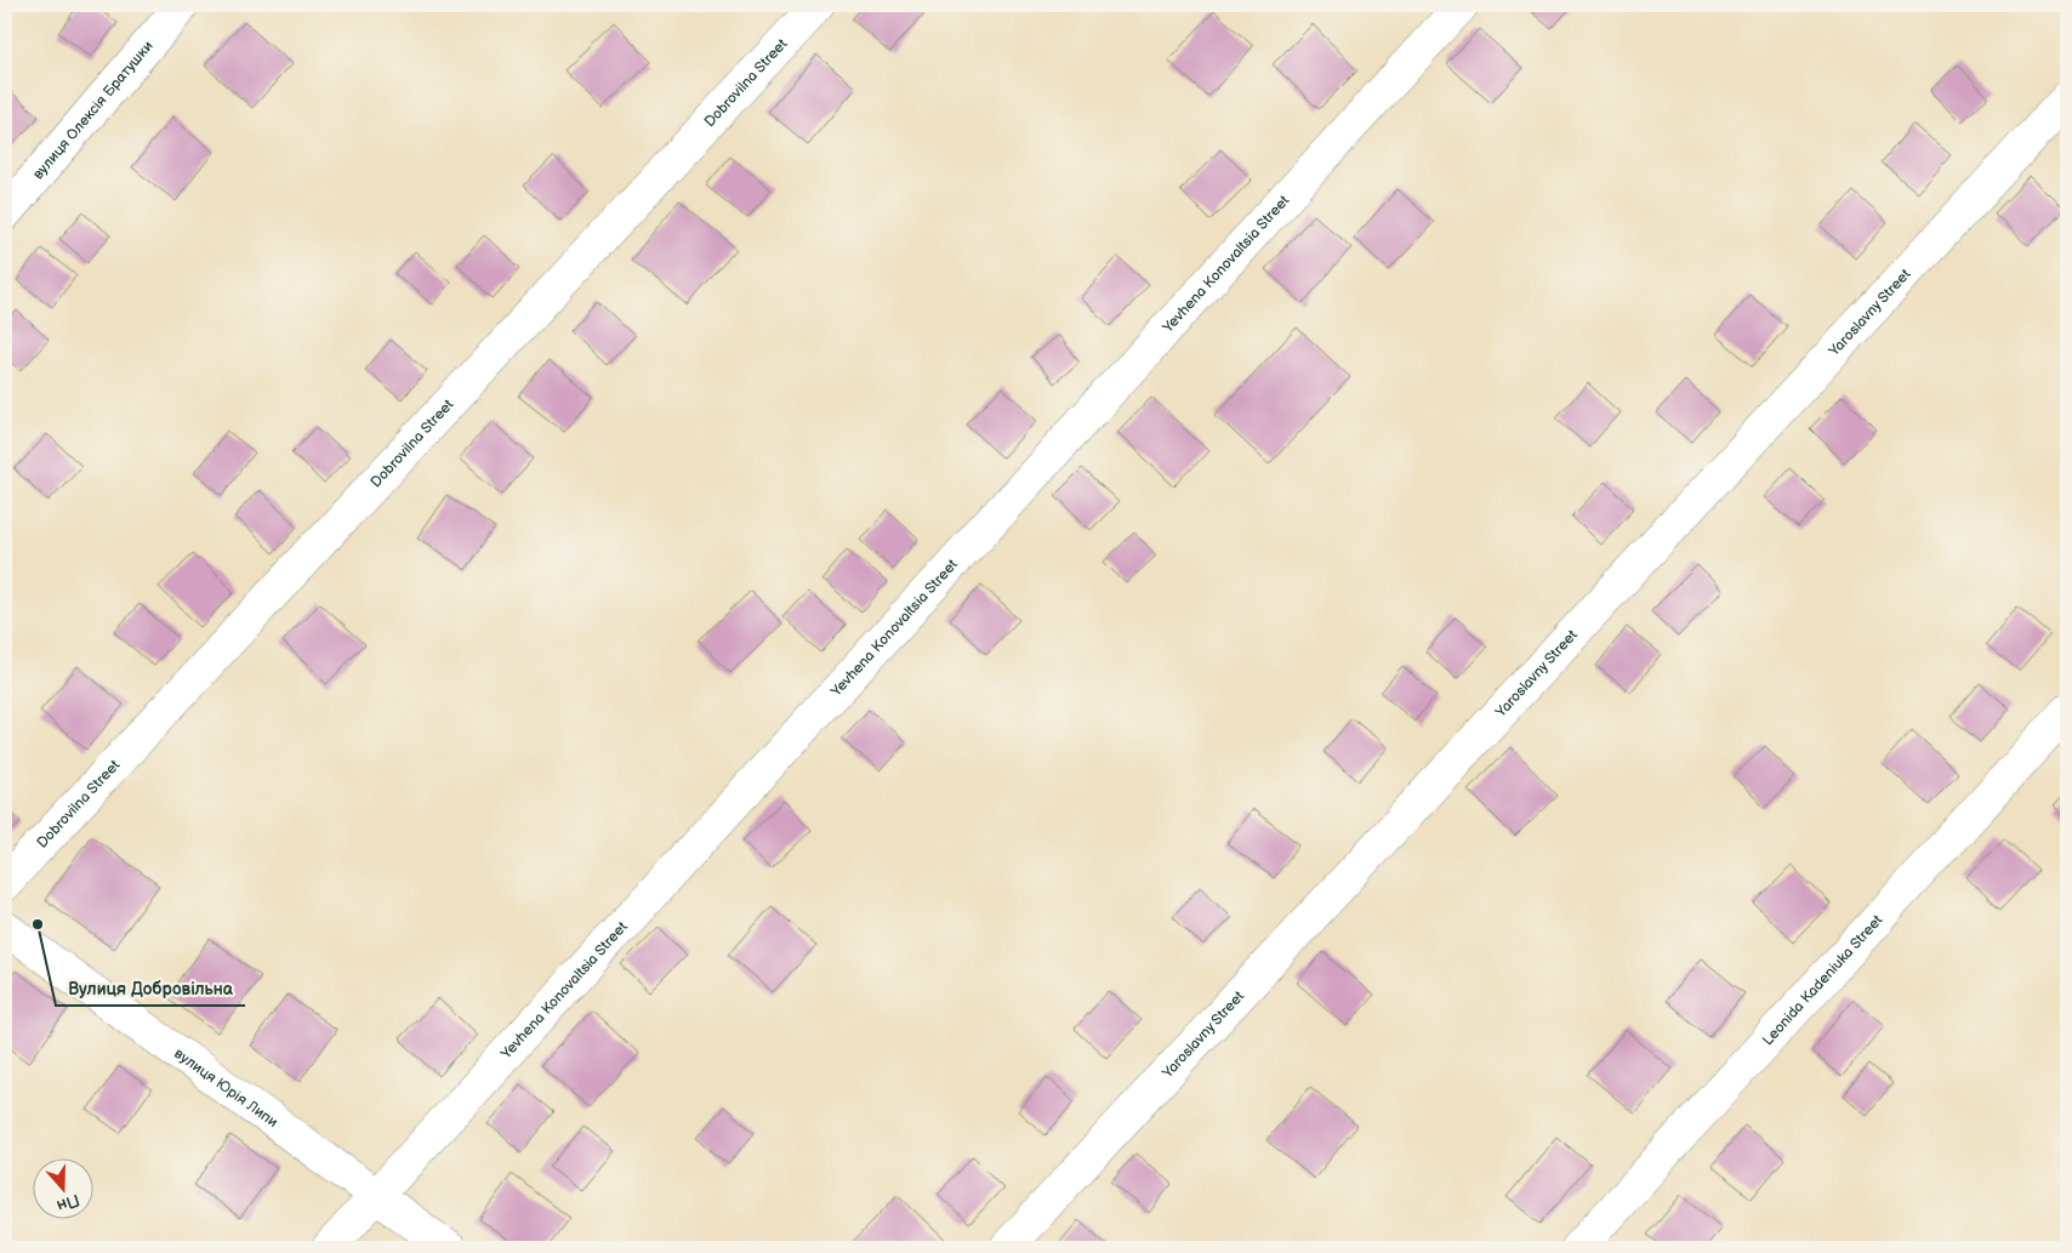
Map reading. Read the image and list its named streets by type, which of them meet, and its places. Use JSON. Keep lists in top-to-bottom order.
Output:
{
  "streets": {
    "street": [
      "Dobrovilna Street",
      "вулиця Олексія Братушки",
      "Yevhena Konovaltsia Street",
      "Yaroslavny Street",
      "Leonida Kadeniuka Street",
      "вулиця Юрія Липи"
    ]
  },
  "crossings": [
    ["Yevhena Konovaltsia Street", "вулиця Юрія Липи"]
  ],
  "places": ["Вулиця Добровільна"],
  "north": "bottom"
}
